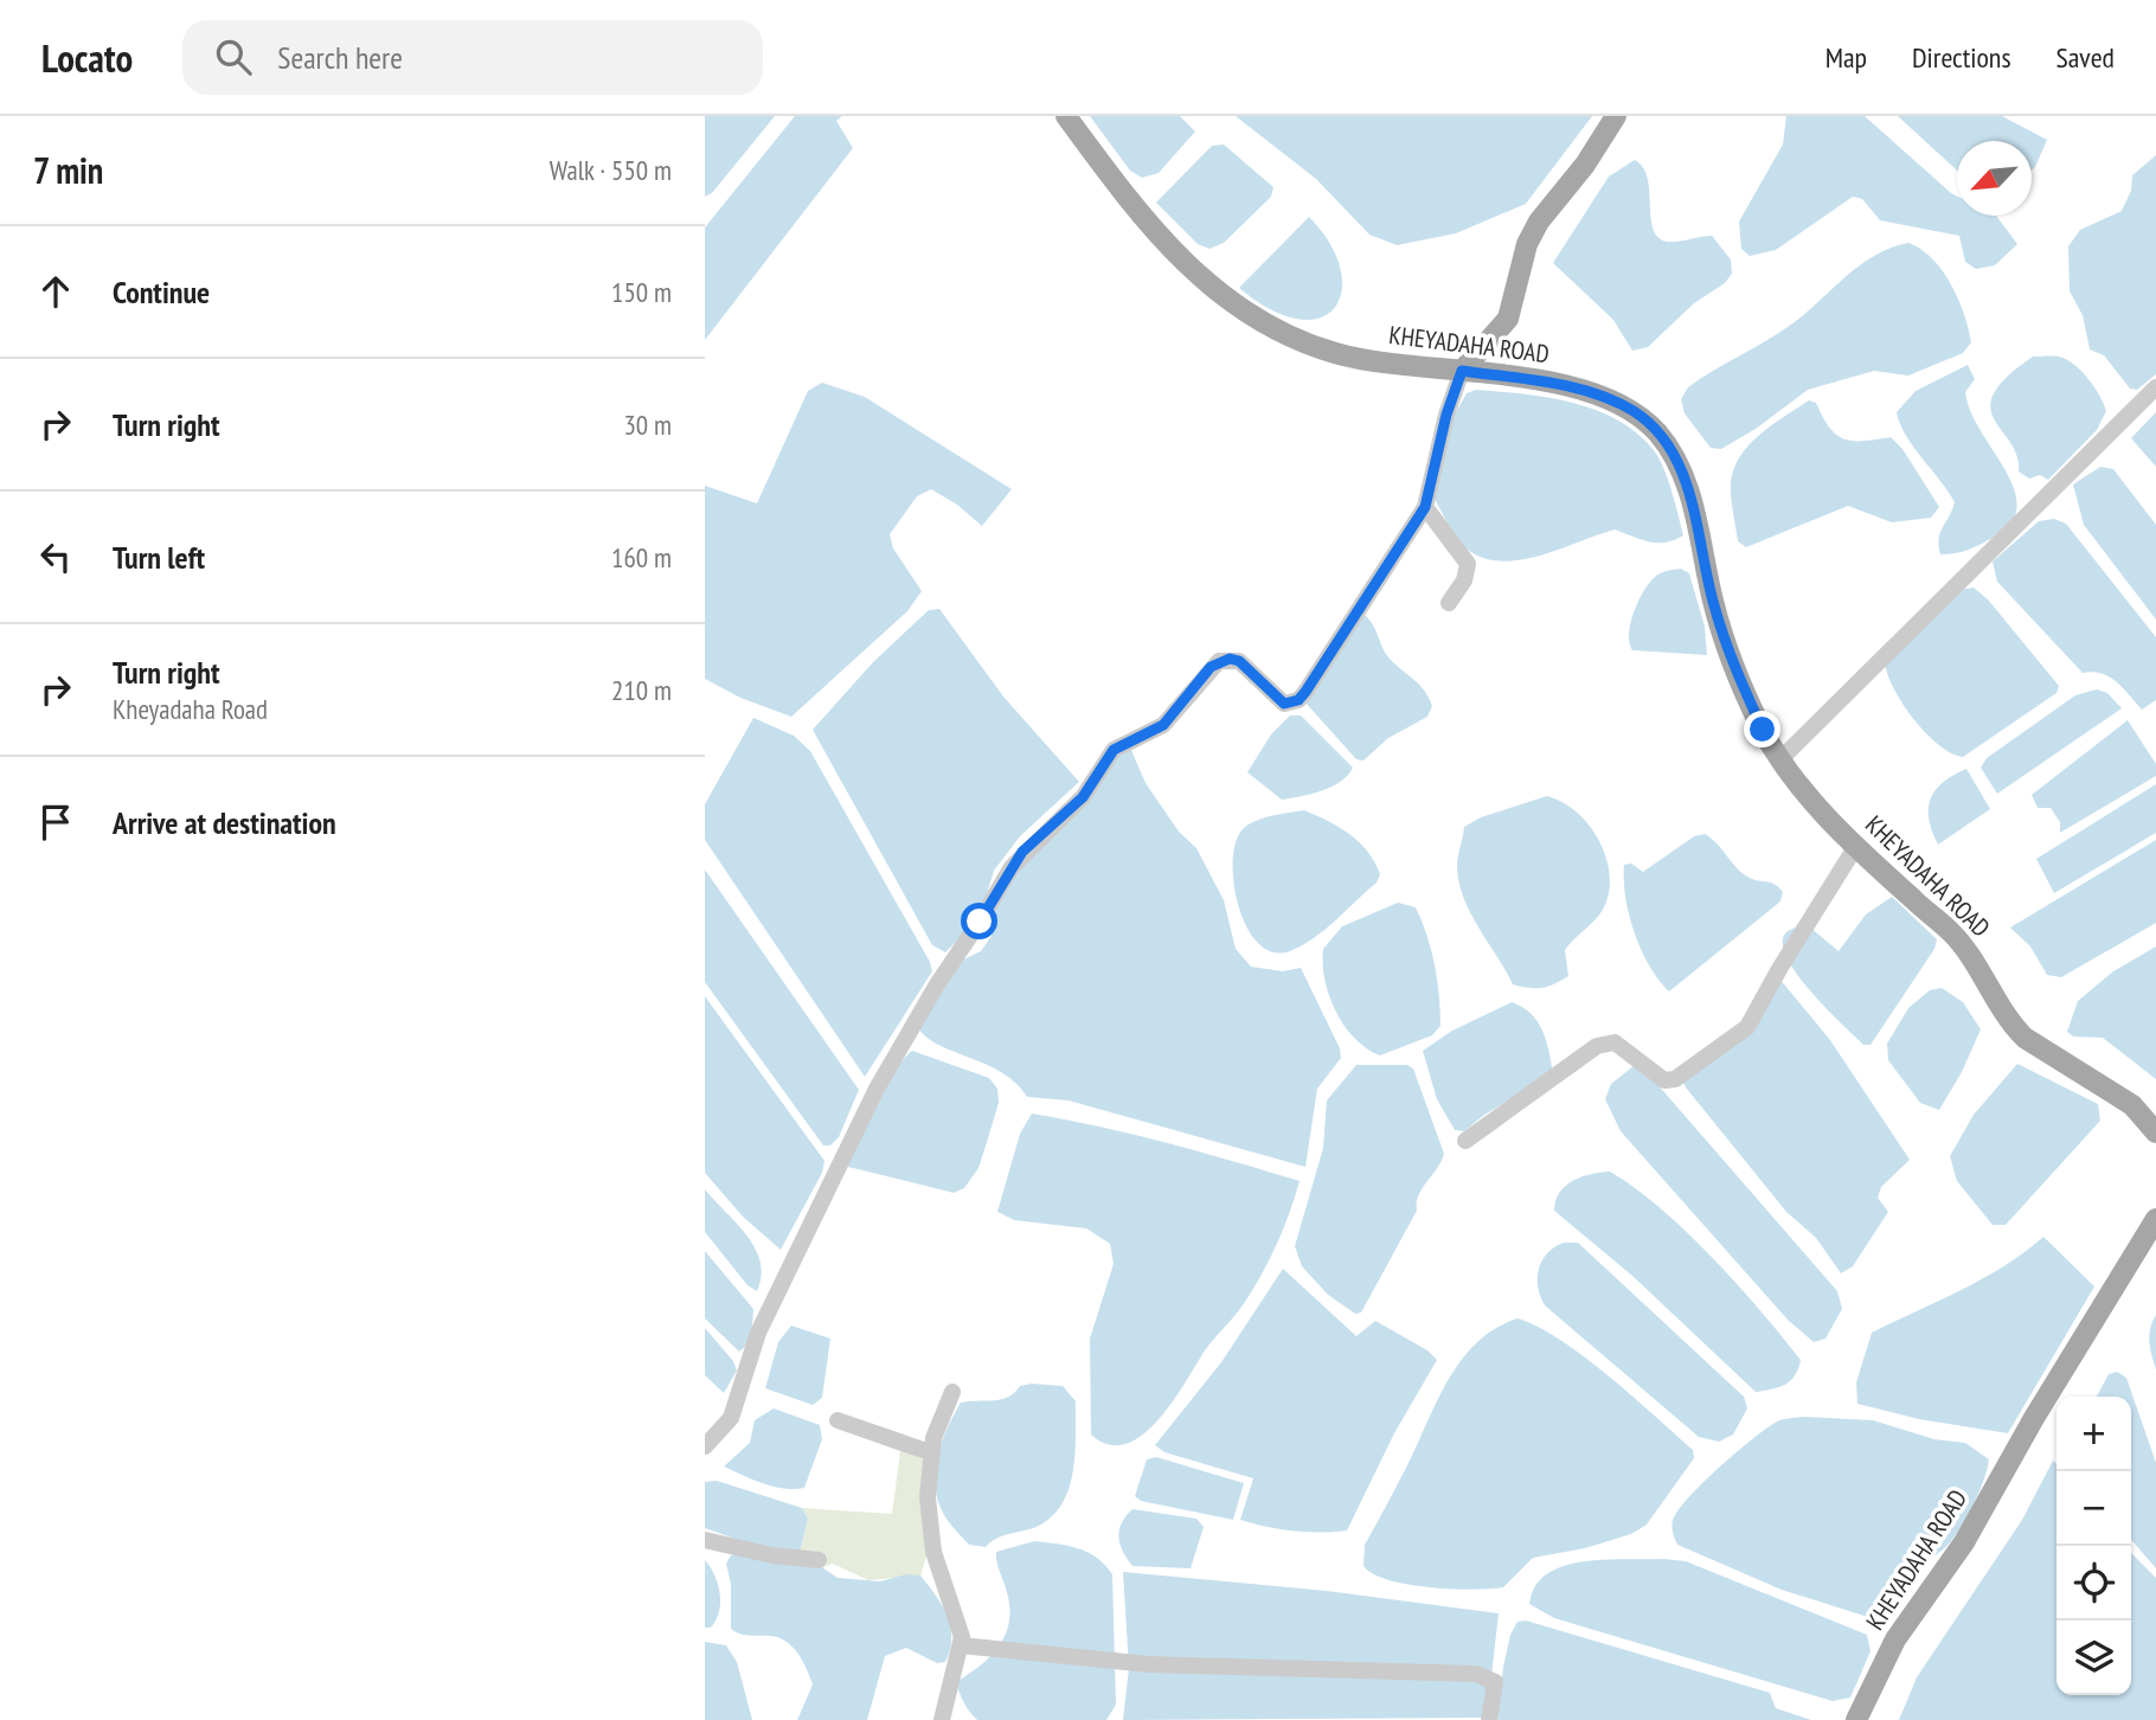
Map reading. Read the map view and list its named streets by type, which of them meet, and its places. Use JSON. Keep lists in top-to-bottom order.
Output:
{
  "streets": {
    "main road": ["KHEYADAHA ROAD"]
  },
  "north": "bottom left",
  "page": {
    "header": "Locato",
    "search": "Search here",
    "nav": ["Map", "Directions", "Saved"],
    "heading": ["7 min", "Walk · 550 m"],
    "list": [
      ["Continue", "150 m"],
      ["Turn right", "30 m"],
      ["Turn left", "160 m"],
      ["Turn right", "Kheyadaha Road", "210 m"],
      "Arrive at destination"
    ],
    "map_buttons": ["+", "−"]
  }
}
